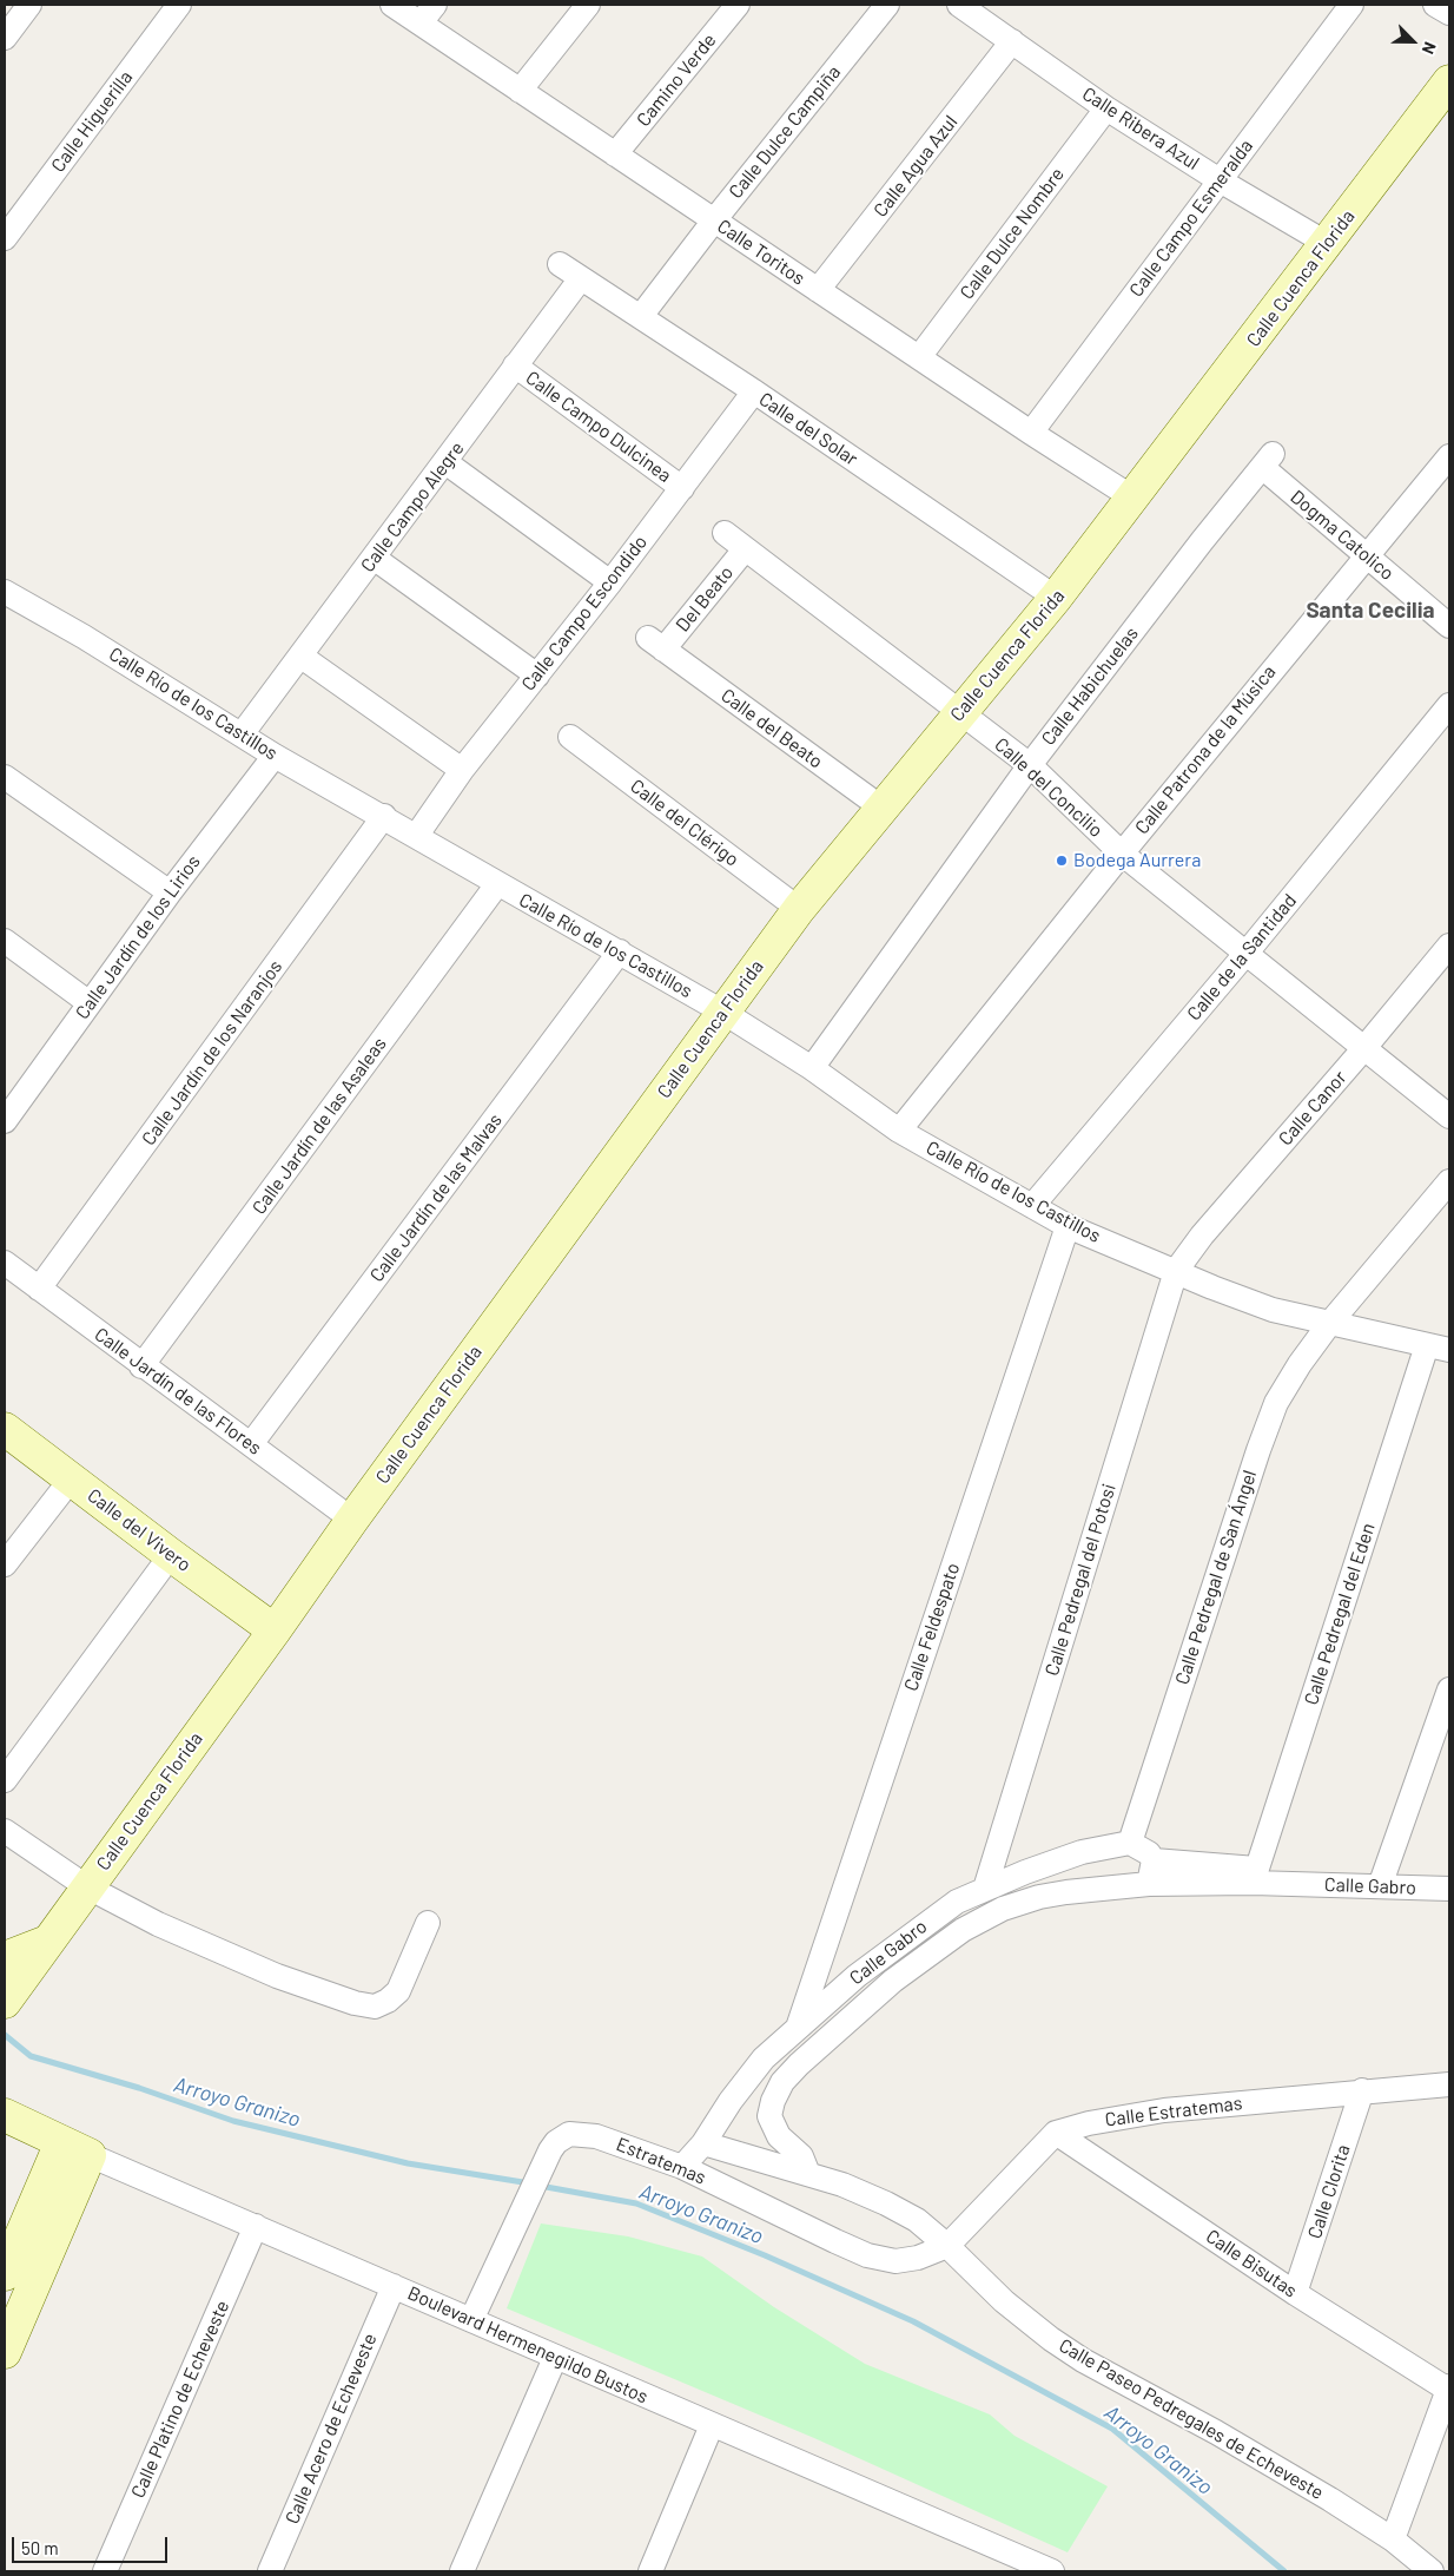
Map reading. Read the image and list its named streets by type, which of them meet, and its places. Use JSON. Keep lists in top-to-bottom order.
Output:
{
  "streets": {
    "street": [
      "Camino Verde",
      "Calle Higuerilla",
      "Calle Ribera Azul",
      "Calle Dulce Campiña",
      "Calle Agua Azul",
      "Calle Campo Esmeralda",
      "Calle Dulce Nombre",
      "Calle Toritos",
      "Calle Cuenca Florida",
      "Calle Campo Dulcinea",
      "Calle del Solar",
      "Calle Campo Alegre",
      "Dogma Catolico",
      "Del Beato",
      "Calle Campo Escondido",
      "Calle Habichuelas",
      "Calle Río de los Castillos",
      "Calle del Beato",
      "Calle Patrona de la Música",
      "Calle del Concilio",
      "Calle del Clérigo",
      "Calle Jardín de los Lirios",
      "Calle de la Santidad",
      "Calle Jardín de los Naranjos",
      "Calle Canor",
      "Calle Jardín de las Asaleas",
      "Calle Jardín de las Malvas",
      "Calle Jardín de las Flores",
      "Calle del Vivero",
      "Calle Pedregal de San Ángel",
      "Calle Pedregal del Potosi",
      "Calle Pedregal del Eden",
      "Calle Feldespato",
      "Calle Gabro",
      "Calle Estratemas",
      "Estratemas",
      "Calle Clorita",
      "Calle Bisutas",
      "Boulevard Hermenegildo Bustos",
      "Calle Platino de Echeveste",
      "Calle Paseo Pedregales de Echeveste",
      "Calle Acero de Echeveste"
    ]
  },
  "crossings": [
    ["Camino Verde", "Calle Toritos"],
    ["Calle Ribera Azul", "Calle Agua Azul"],
    ["Calle Ribera Azul", "Calle Campo Esmeralda"],
    ["Calle Ribera Azul", "Calle Dulce Nombre"],
    ["Calle Ribera Azul", "Calle Cuenca Florida"],
    ["Calle Dulce Campiña", "Calle Toritos"],
    ["Calle Dulce Campiña", "Calle del Solar"],
    ["Calle Agua Azul", "Calle Toritos"],
    ["Calle Campo Esmeralda", "Calle Toritos"],
    ["Calle Dulce Nombre", "Calle Toritos"],
    ["Calle Toritos", "Calle Cuenca Florida"],
    ["Calle Cuenca Florida", "Calle del Solar"],
    ["Calle Cuenca Florida", "Calle Río de los Castillos"],
    ["Calle Cuenca Florida", "Calle del Beato"],
    ["Calle Cuenca Florida", "Calle del Concilio"],
    ["Calle Cuenca Florida", "Calle del Clérigo"],
    ["Calle Cuenca Florida", "Calle Jardín de las Flores"],
    ["Calle Cuenca Florida", "Calle del Vivero"],
    ["Calle Campo Dulcinea", "Calle Campo Alegre"],
    ["Calle Campo Dulcinea", "Calle Campo Escondido"],
    ["Calle del Solar", "Calle Campo Alegre"],
    ["Calle del Solar", "Calle Campo Escondido"],
    ["Calle Campo Alegre", "Calle Río de los Castillos"],
    ["Dogma Catolico", "Calle Habichuelas"],
    ["Dogma Catolico", "Calle Patrona de la Música"],
    ["Del Beato", "Calle del Beato"],
    ["Del Beato", "Calle del Concilio"],
    ["Calle Campo Escondido", "Calle Río de los Castillos"],
    ["Calle Habichuelas", "Calle Río de los Castillos"],
    ["Calle Habichuelas", "Calle del Concilio"],
    ["Calle Río de los Castillos", "Calle Patrona de la Música"],
    ["Calle Río de los Castillos", "Calle Jardín de los Lirios"],
    ["Calle Río de los Castillos", "Calle de la Santidad"],
    ["Calle Río de los Castillos", "Calle Jardín de los Naranjos"],
    ["Calle Río de los Castillos", "Calle Canor"],
    ["Calle Río de los Castillos", "Calle Jardín de las Asaleas"],
    ["Calle Río de los Castillos", "Calle Jardín de las Malvas"],
    ["Calle Río de los Castillos", "Calle Pedregal de San Ángel"],
    ["Calle Río de los Castillos", "Calle Pedregal del Potosi"],
    ["Calle Río de los Castillos", "Calle Pedregal del Eden"],
    ["Calle Río de los Castillos", "Calle Feldespato"],
    ["Calle Patrona de la Música", "Calle del Concilio"],
    ["Calle del Concilio", "Calle de la Santidad"],
    ["Calle del Concilio", "Calle Canor"],
    ["Calle Jardín de los Naranjos", "Calle Jardín de las Flores"],
    ["Calle Canor", "Calle Pedregal del Potosi"],
    ["Calle Jardín de las Asaleas", "Calle Jardín de las Flores"],
    ["Calle Jardín de las Malvas", "Calle Jardín de las Flores"],
    ["Calle Pedregal de San Ángel", "Calle Gabro"],
    ["Calle Pedregal del Potosi", "Calle Gabro"],
    ["Calle Pedregal del Eden", "Calle Gabro"],
    ["Calle Feldespato", "Calle Gabro"],
    ["Calle Gabro", "Estratemas"],
    ["Calle Gabro", "Calle Paseo Pedregales de Echeveste"],
    ["Calle Estratemas", "Calle Clorita"],
    ["Calle Estratemas", "Calle Bisutas"],
    ["Estratemas", "Boulevard Hermenegildo Bustos"],
    ["Estratemas", "Calle Paseo Pedregales de Echeveste"],
    ["Calle Clorita", "Calle Bisutas"],
    ["Boulevard Hermenegildo Bustos", "Calle Platino de Echeveste"],
    ["Boulevard Hermenegildo Bustos", "Calle Acero de Echeveste"]
  ],
  "districts": ["Santa Cecilia"],
  "water": ["Arroyo Granizo"],
  "places": ["Bodega Aurrera"],
  "scale_bar": "50 m",
  "north": "bottom right"
}
